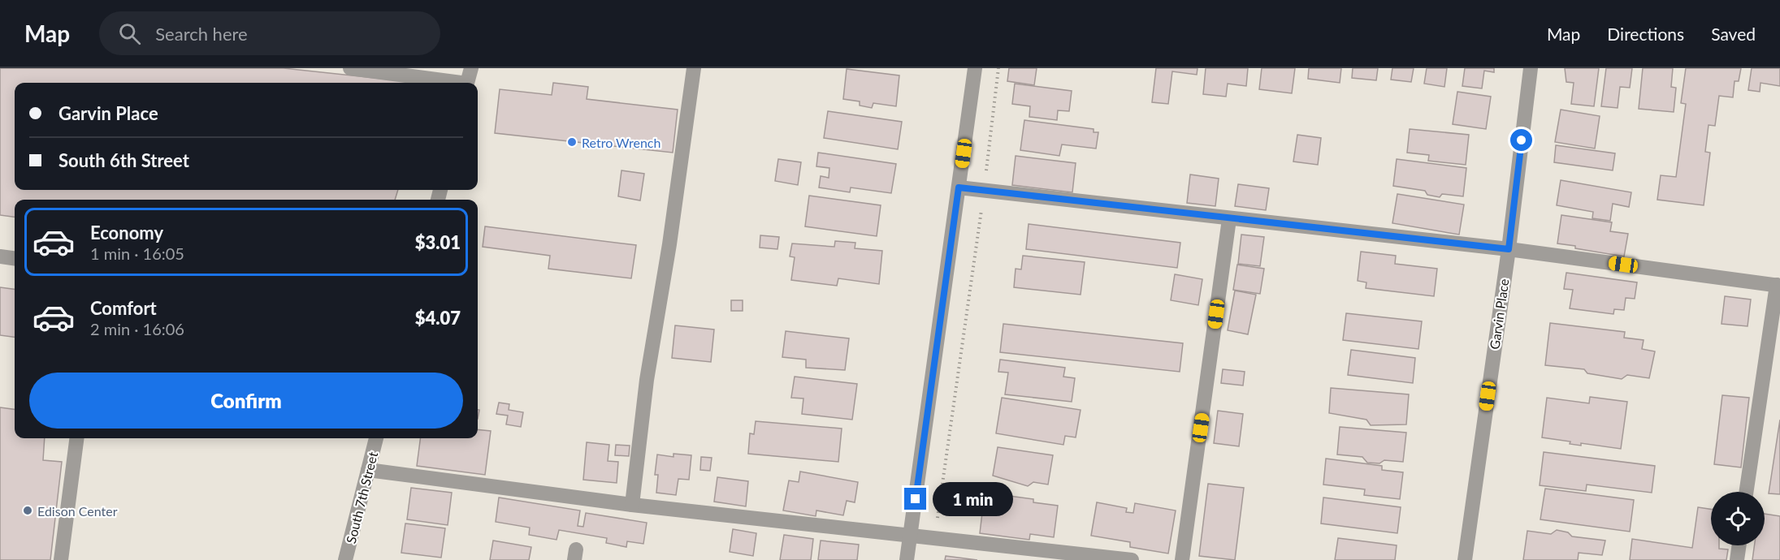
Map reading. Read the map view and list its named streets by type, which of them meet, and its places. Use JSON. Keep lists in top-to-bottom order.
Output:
{
  "streets": {
    "street": ["Garvin Place", "South 7th Street"]
  },
  "places": ["Retro Wrench", "Edison Center"],
  "page": {
    "header": "Map",
    "search": "Search here",
    "nav": ["Map", "Directions", "Saved"],
    "banner": ["Garvin Place", "South 6th Street"],
    "list": [
      {
        "name": "Economy",
        "note": "1 min · 16:05",
        "value": "$3.01"
      },
      {
        "name": "Comfort",
        "note": "2 min · 16:06",
        "value": "$4.07"
      }
    ],
    "buttons": "Confirm",
    "bubble": "1 min"
  }
}
